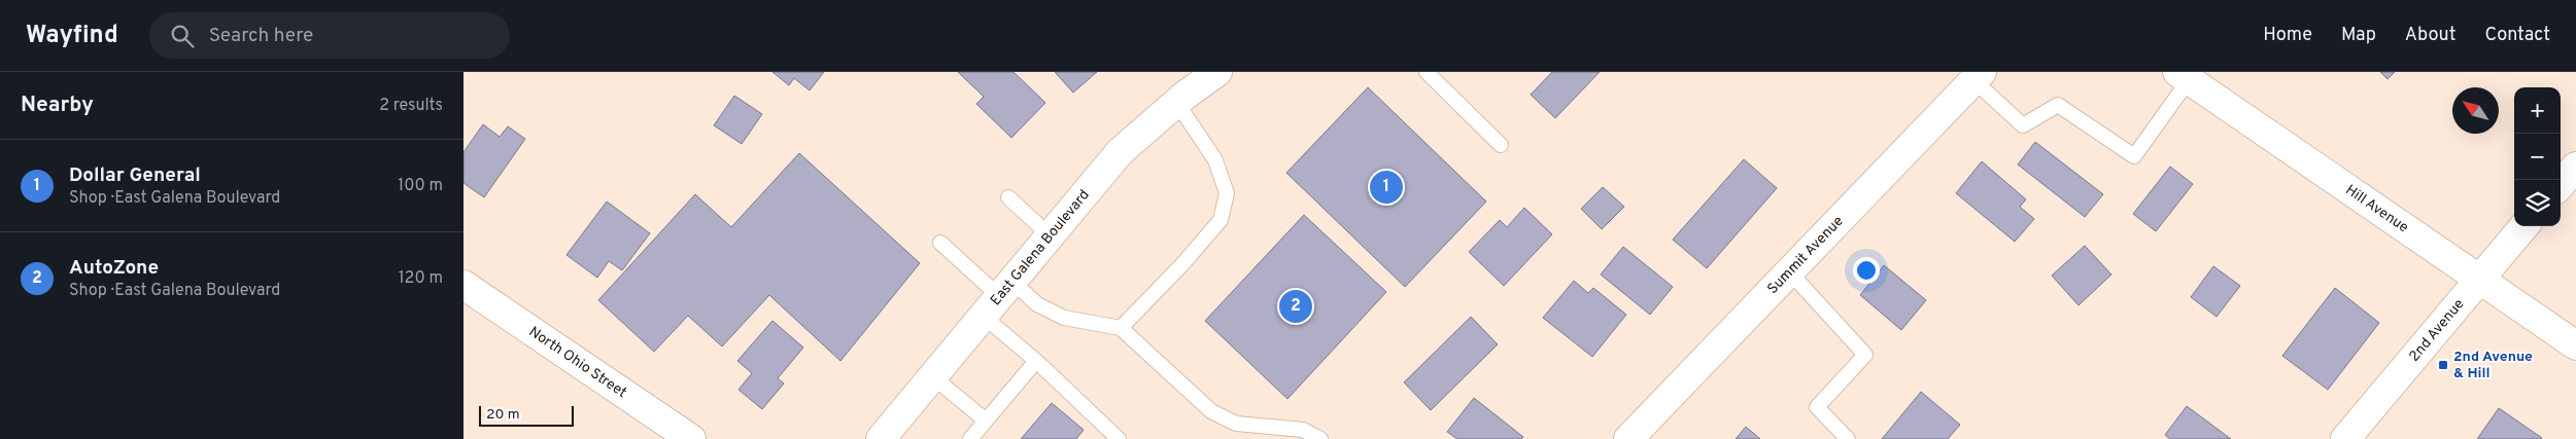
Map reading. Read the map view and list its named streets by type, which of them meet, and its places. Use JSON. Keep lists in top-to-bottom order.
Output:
{
  "streets": {
    "main road": [
      "Hill Avenue",
      "East Galena Boulevard",
      "Summit Avenue",
      "2nd Avenue",
      "North Ohio Street"
    ]
  },
  "crossings": [
    ["Hill Avenue", "2nd Avenue"]
  ],
  "places": {
    "transit": ["2nd Avenue & Hill"]
  },
  "scale_bar": "20 m",
  "north": "top left",
  "page": {
    "header": "Wayfind",
    "search": "Search here",
    "nav": [
      "Home",
      "Map",
      "About",
      "Contact"
    ],
    "heading": ["Nearby", "2 results"],
    "map_buttons": ["+", "−"],
    "list": [
      {
        "mark": "1",
        "name": "Dollar General",
        "note": "Shop · East Galena Boulevard",
        "value": "100 m"
      },
      {
        "mark": "2",
        "name": "AutoZone",
        "note": "Shop · East Galena Boulevard",
        "value": "120 m"
      }
    ],
    "pins": ["1", "2"],
    "scale": "20 m"
  }
}
